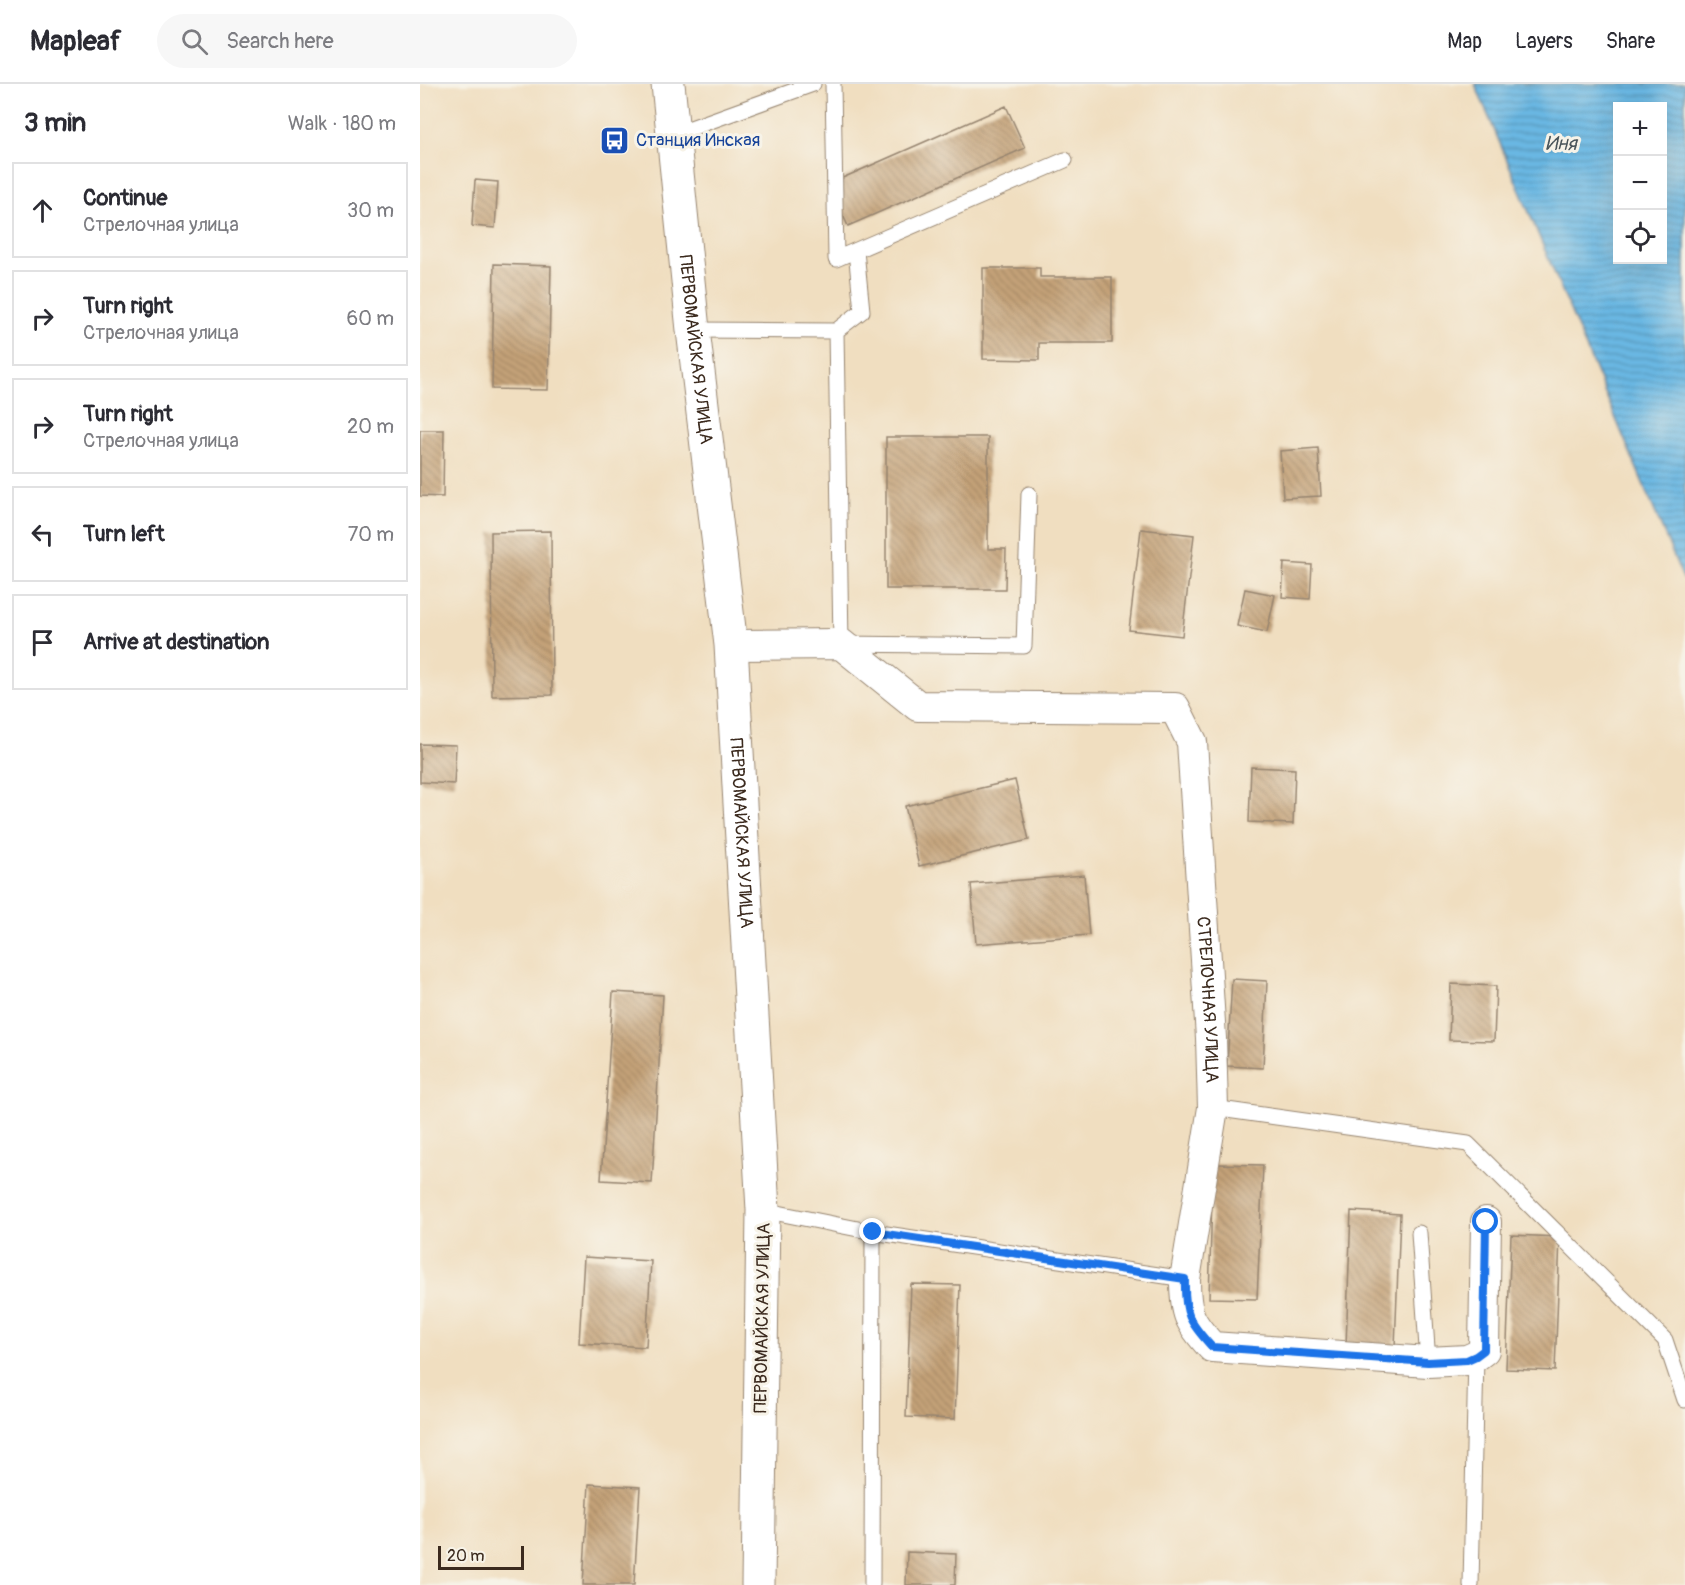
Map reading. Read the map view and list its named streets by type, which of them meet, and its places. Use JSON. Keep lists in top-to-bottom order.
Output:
{
  "streets": {
    "main road": ["ПЕРВОМАЙСКАЯ УЛИЦА"],
    "street": ["СТРЕЛОЧНАЯ УЛИЦА"]
  },
  "water": ["Иня"],
  "places": {
    "bus stop": ["Станция Инская"]
  },
  "scale_bar": "20 m",
  "page": {
    "header": "Mapleaf",
    "search": "Search here",
    "nav": ["Map", "Layers", "Share"],
    "heading": ["3 min", "Walk · 180 m"],
    "map_buttons": ["+", "−"],
    "list": [
      ["Continue", "Стрелочная улица", "30 m"],
      ["Turn right", "Стрелочная улица", "60 m"],
      ["Turn right", "Стрелочная улица", "20 m"],
      ["Turn left", "70 m"],
      "Arrive at destination"
    ],
    "scale": "20 m"
  }
}
